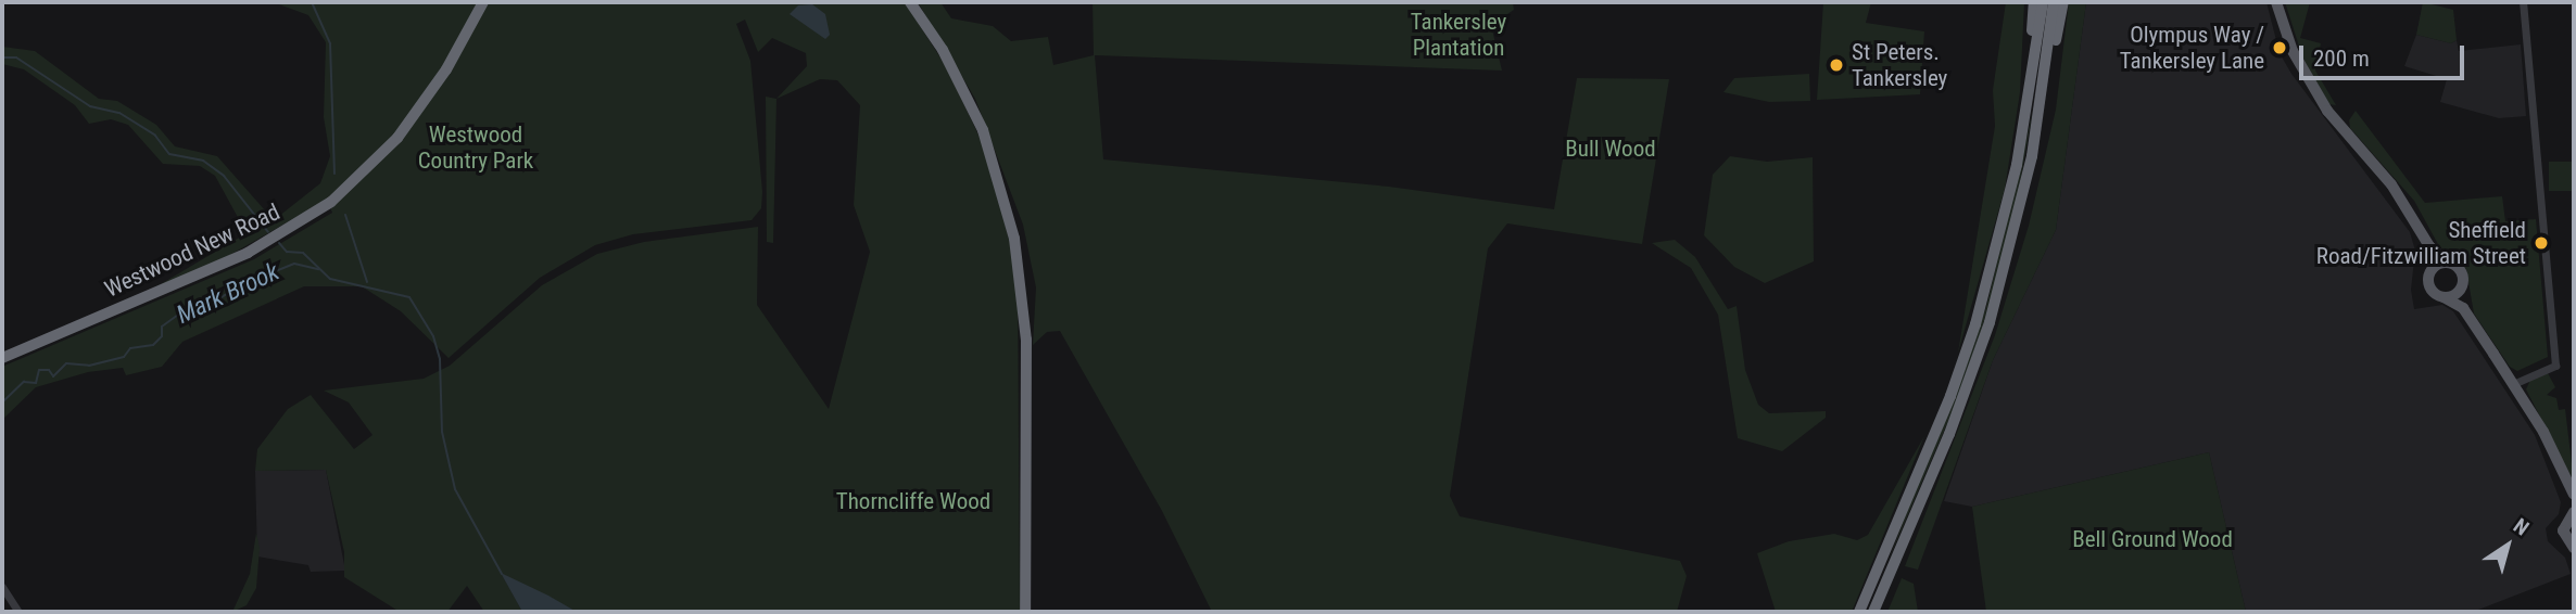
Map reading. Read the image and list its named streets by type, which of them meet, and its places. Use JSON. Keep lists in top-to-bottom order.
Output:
{
  "streets": {
    "highway": ["Westwood New Road"]
  },
  "water": ["Mark Brook"],
  "parks": [
    "Tankersley Plantation",
    "Westwood Country Park",
    "Bull Wood",
    "Thorncliffe Wood",
    "Bell Ground Wood"
  ],
  "places": ["Olympus Way / Tankersley Lane", "St Peters. Tankersley", "Sheffield Road/Fitzwilliam Street"],
  "scale_bar": "200 m",
  "north": "top right"
}
